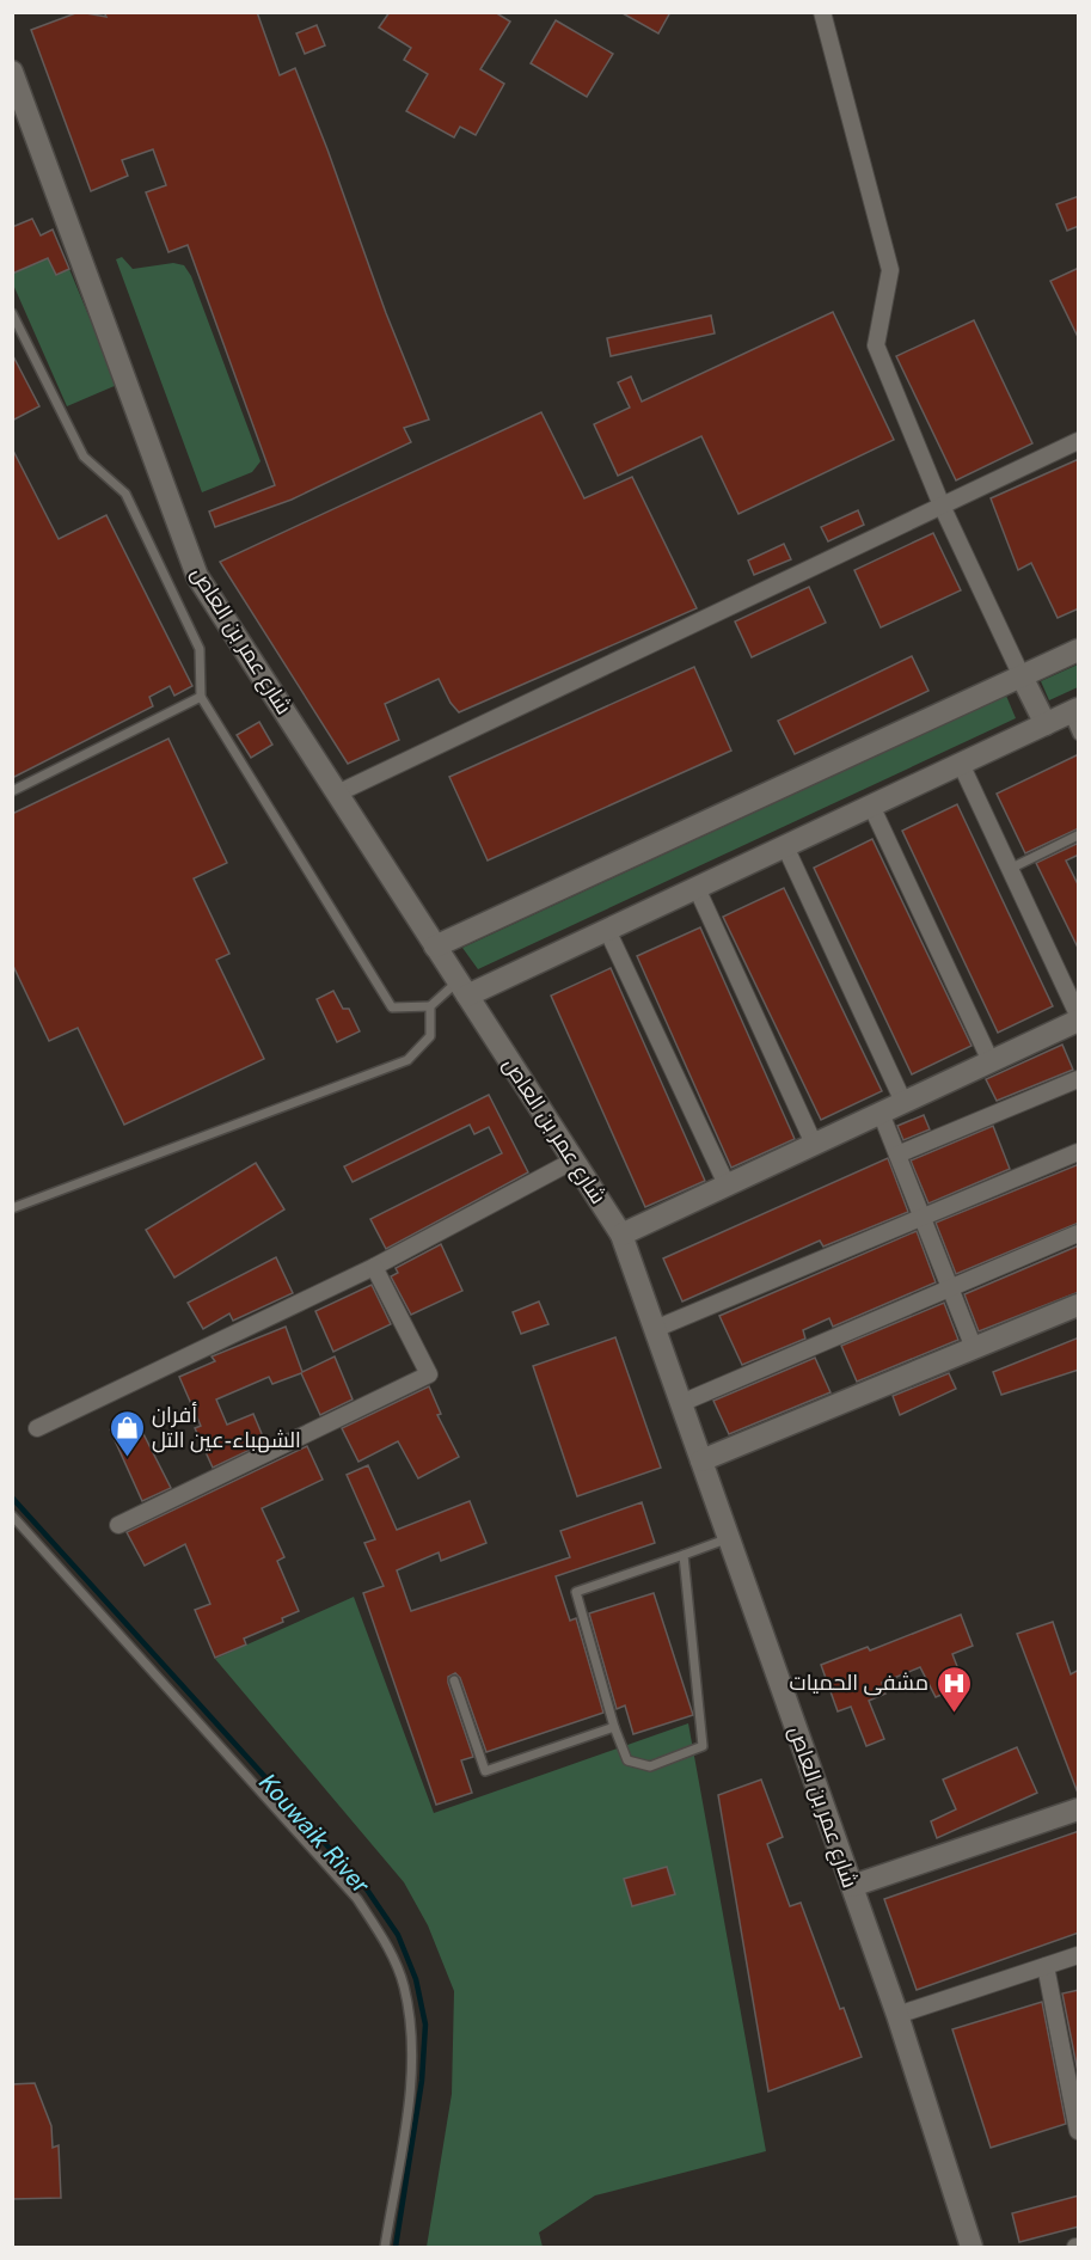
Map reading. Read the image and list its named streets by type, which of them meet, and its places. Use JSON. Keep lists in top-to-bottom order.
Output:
{
  "streets": {
    "street": ["شارع عمر بن العاص"]
  },
  "water": ["Kouwaik River"],
  "places": {
    "shop": ["أفران الشهباء-عين التل"],
    "hospital": ["مشفى الحميات"]
  }
}
